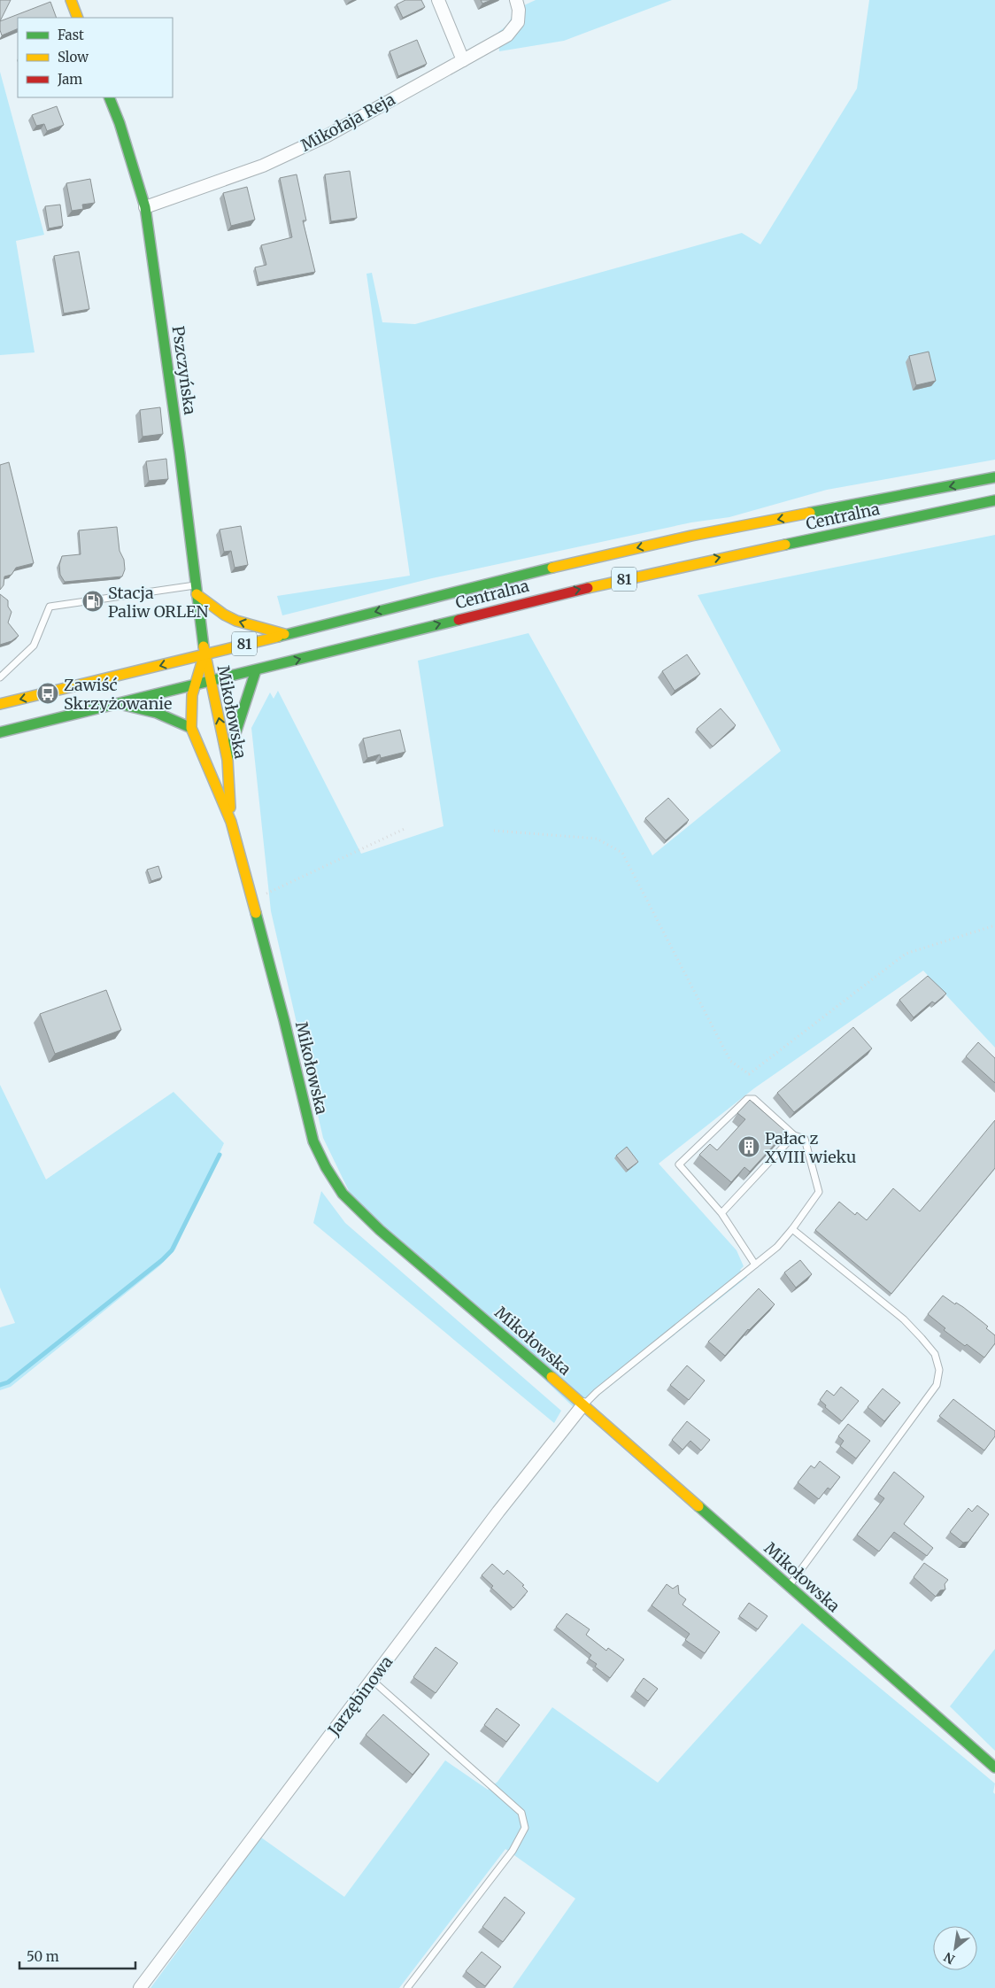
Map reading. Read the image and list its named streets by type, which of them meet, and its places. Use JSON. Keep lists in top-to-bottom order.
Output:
{
  "streets": {
    "main road": [
      "Pszczyńska",
      "Centralna",
      "81",
      "Mikołowska"
    ],
    "street": ["Mikołaja Reja", "Jarzębinowa"]
  },
  "crossings": [
    ["Mikołaja Reja", "Pszczyńska"],
    ["Pszczyńska", "Centralna"],
    ["Pszczyńska", "Mikołowska"],
    ["Centralna", "Mikołowska"],
    ["Mikołowska", "Jarzębinowa"]
  ],
  "places": {
    "fuel station": ["Stacja Paliw ORLEN"],
    "bus stop": ["Zawiść Skrzyżowanie"],
    "building": ["Pałac z XVIII wieku"]
  },
  "legend": ["Fast", "Slow", "Jam"],
  "scale_bar": "50 m",
  "north": "bottom left"
}
